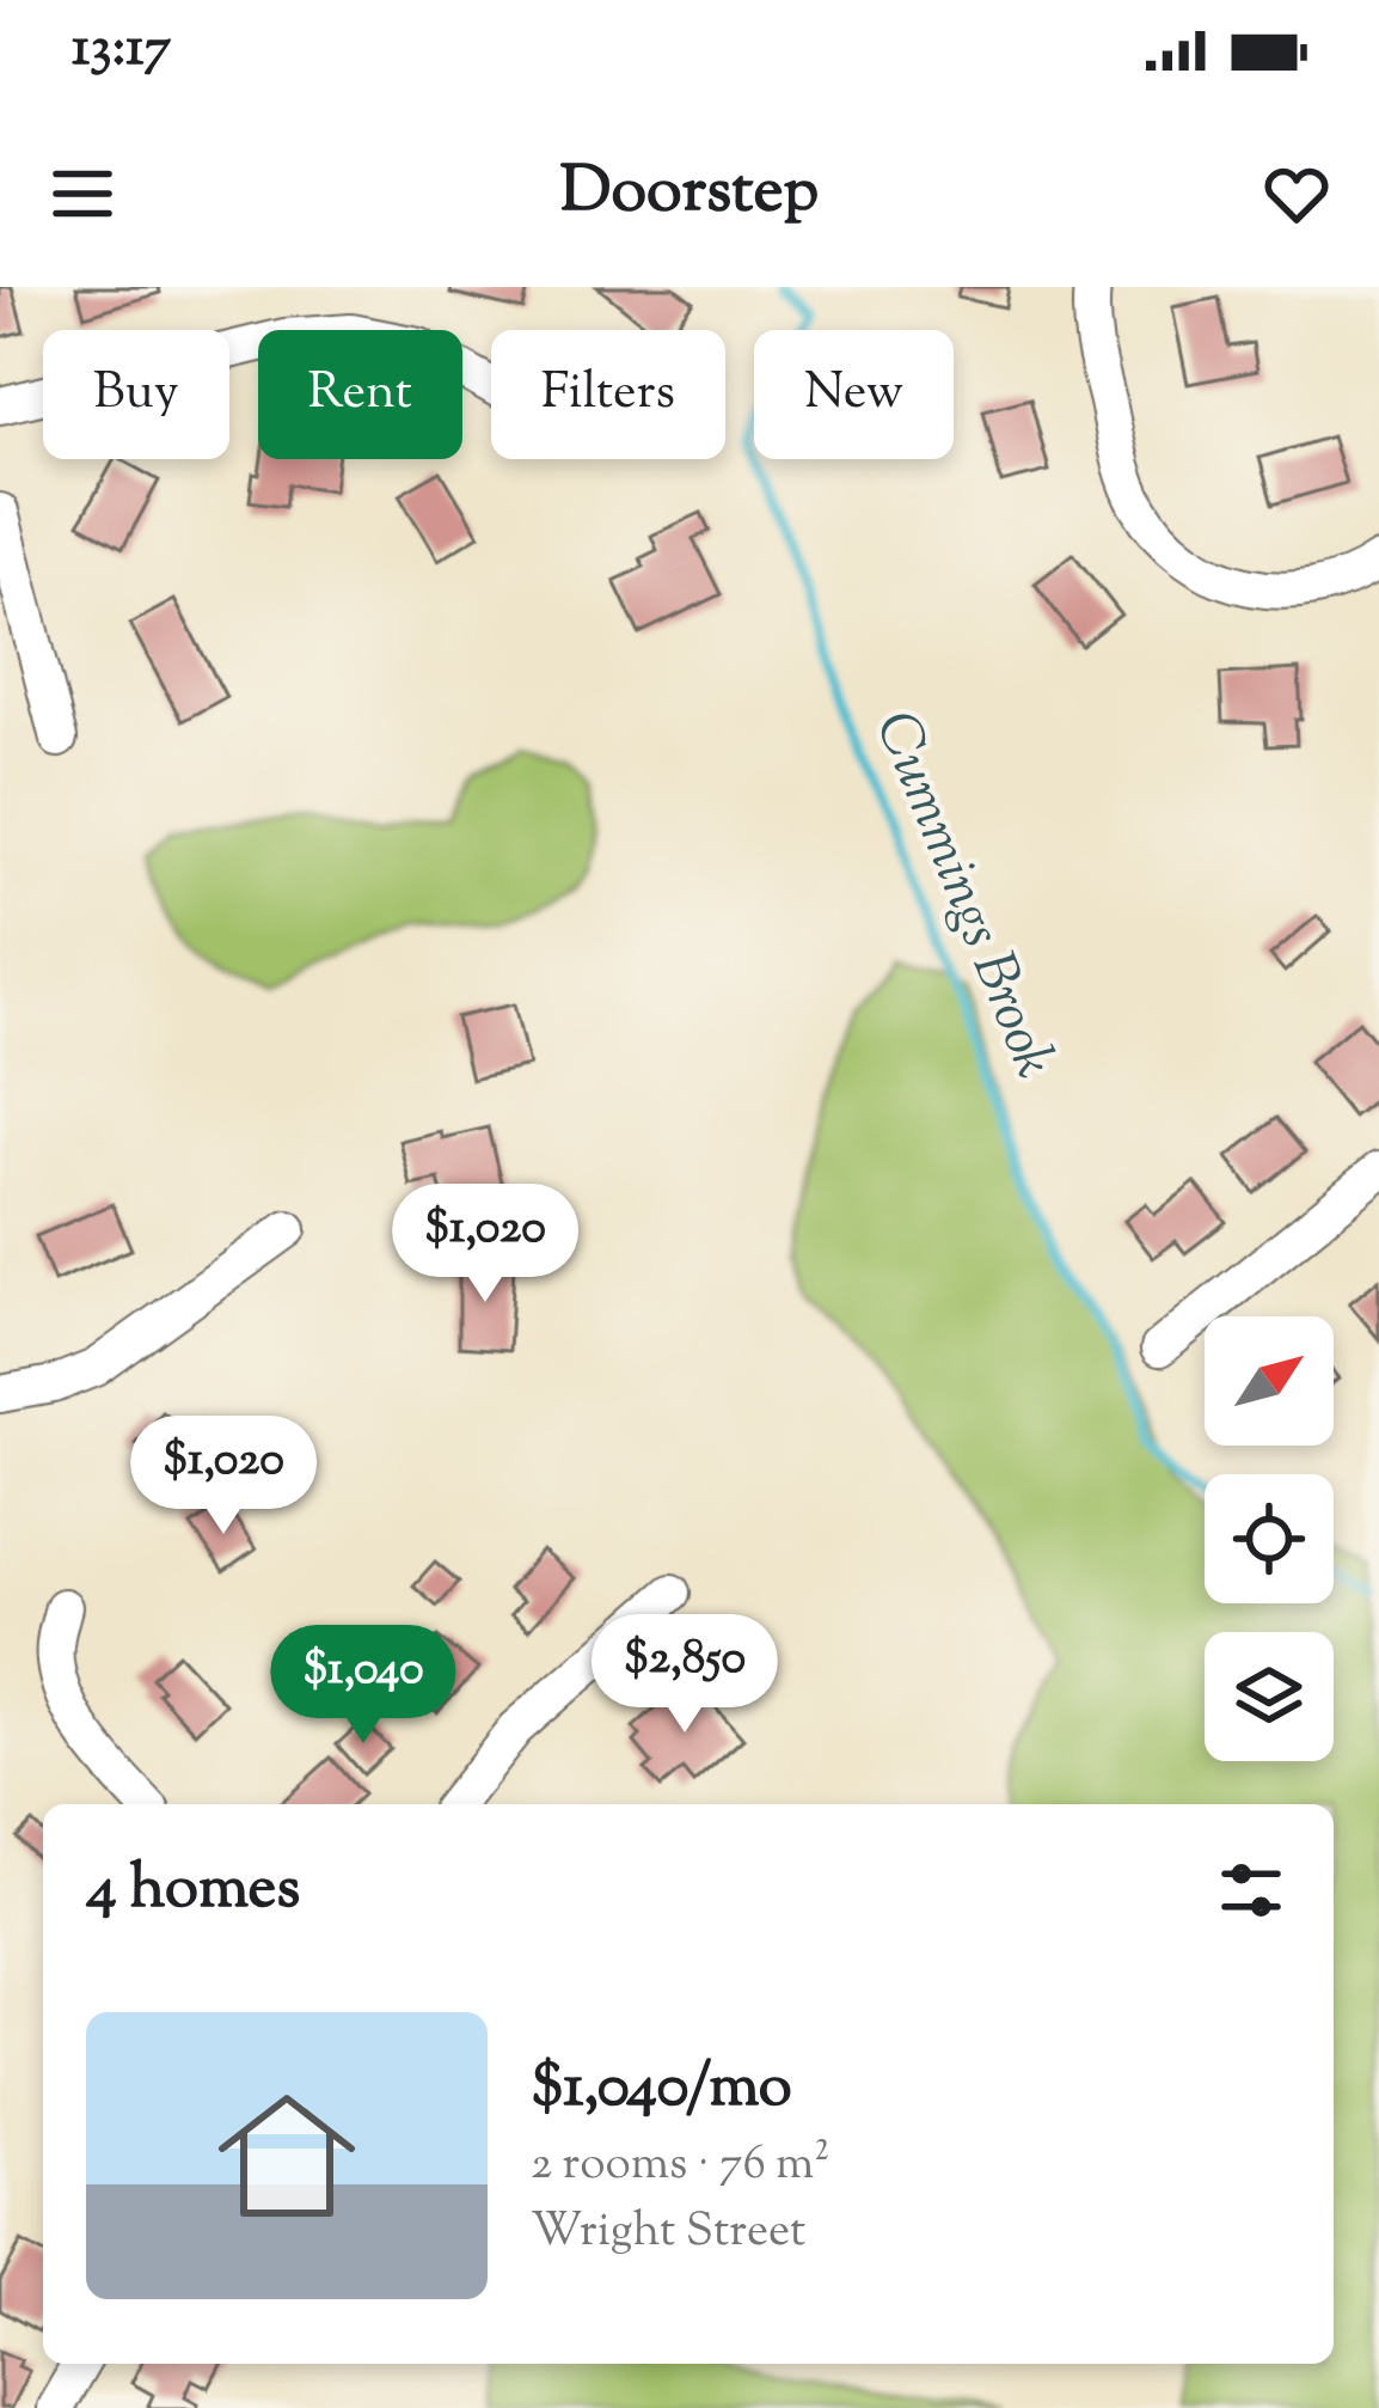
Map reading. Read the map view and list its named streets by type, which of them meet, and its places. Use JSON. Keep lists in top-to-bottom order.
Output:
{
  "water": ["Cummings Brook"],
  "north": "top right",
  "page": {
    "status": "13:17",
    "header": "Doorstep",
    "chip": [
      "Buy",
      "Rent",
      "Filters",
      "New"
    ],
    "price": [
      "$1,020",
      "$1,020",
      "$2,850",
      "$1,040"
    ],
    "heading": "4 homes",
    "list": [
      {
        "name": "$1,040/mo",
        "note": "2 rooms · 76 m² · Wright Street"
      }
    ]
  }
}
